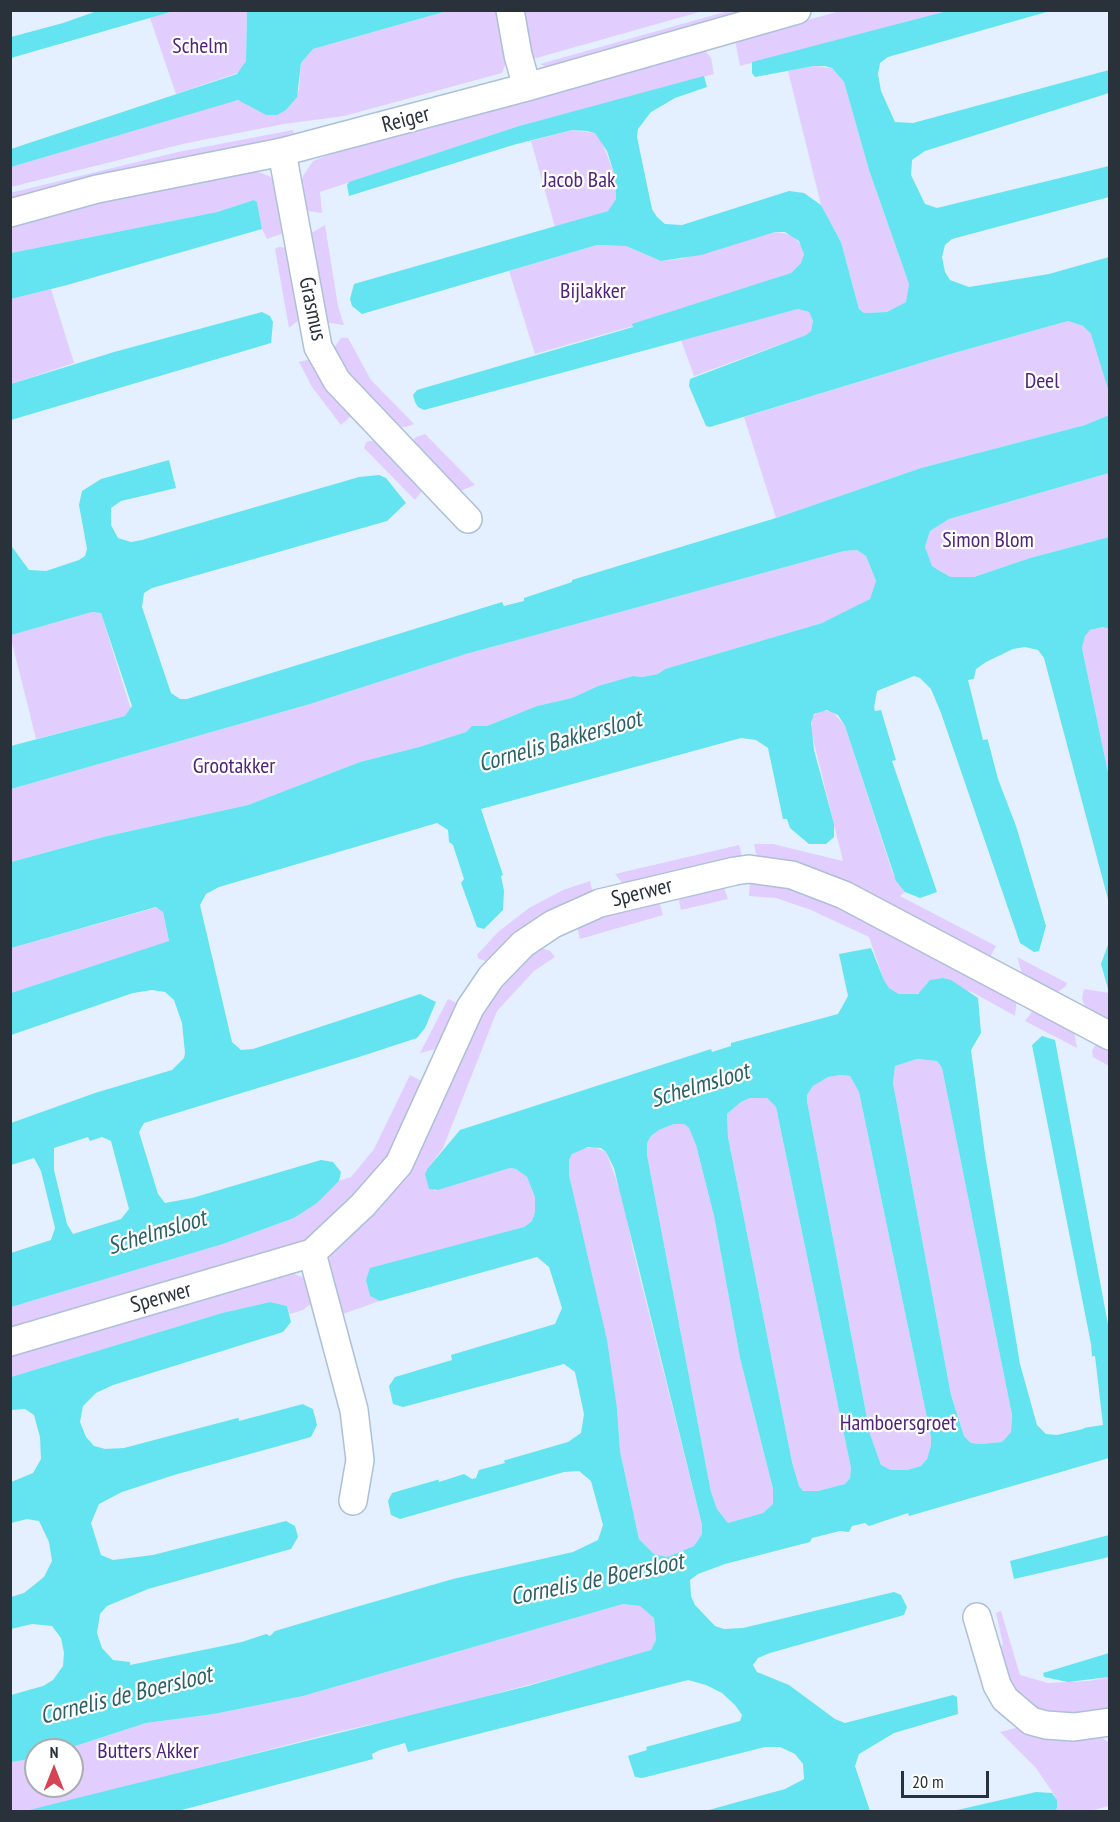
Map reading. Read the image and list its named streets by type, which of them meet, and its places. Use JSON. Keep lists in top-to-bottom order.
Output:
{
  "streets": {
    "street": ["Reiger", "Grasmus", "Sperwer"]
  },
  "crossings": [
    ["Reiger", "Grasmus"]
  ],
  "water": ["Cornelis Bakkersloot", "Schelmsloot", "Cornelis de Boersloot"],
  "parks": [
    "Schelm",
    "Jacob Bak",
    "Bijlakker",
    "Deel",
    "Simon Blom",
    "Grootakker",
    "Hamboersgroet",
    "Butters Akker"
  ],
  "scale_bar": "20 m",
  "north": "top"
}
